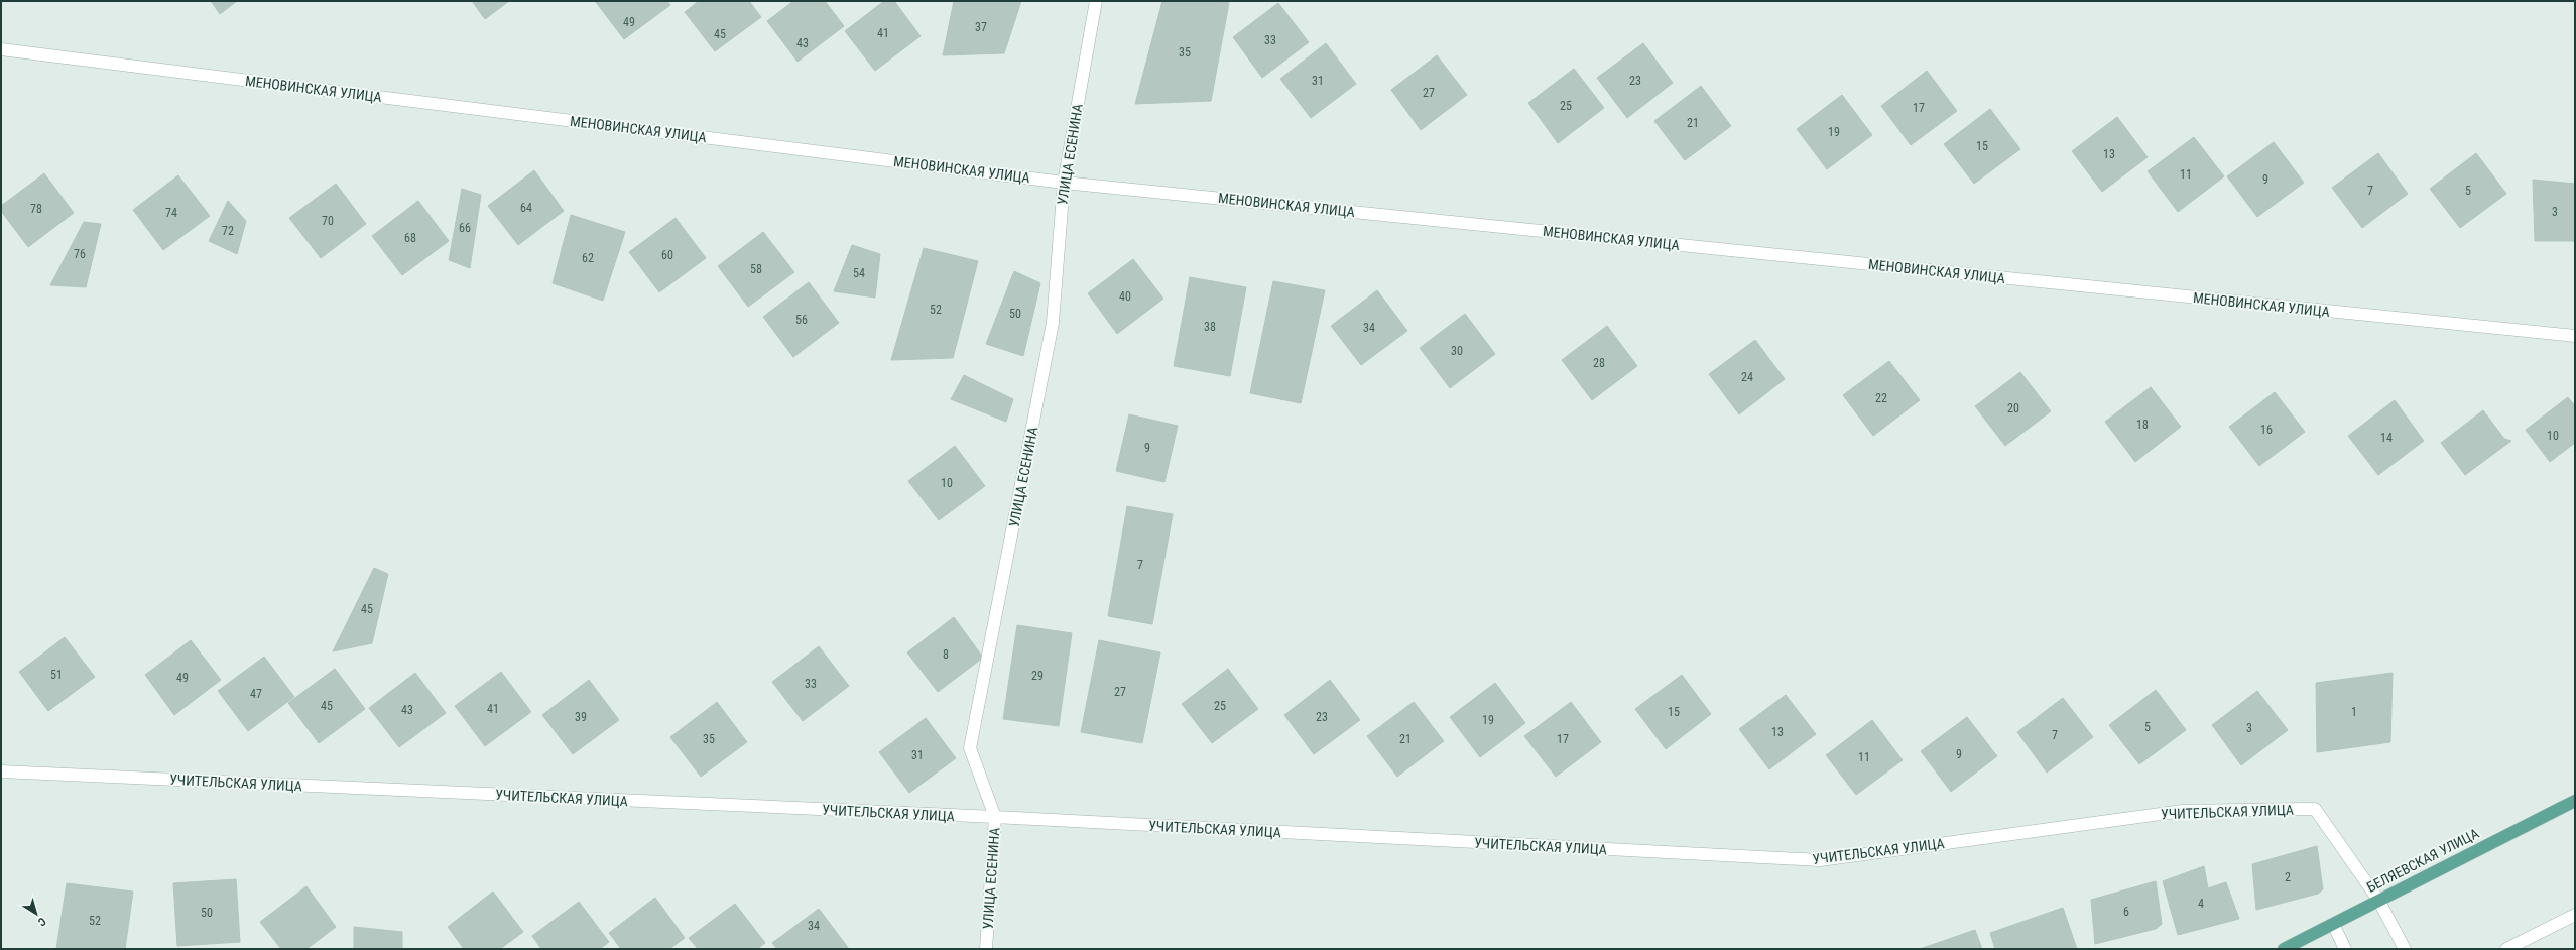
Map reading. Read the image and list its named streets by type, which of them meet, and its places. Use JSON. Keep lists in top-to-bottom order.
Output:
{
  "streets": {
    "main road": ["БЕЛЯЕВСКАЯ УЛИЦА"],
    "street": ["МЕНОВИНСКАЯ УЛИЦА", "УЛИЦА ЕСЕНИНА", "УЧИТЕЛЬСКАЯ УЛИЦА"]
  },
  "crossings": [
    ["МЕНОВИНСКАЯ УЛИЦА", "УЛИЦА ЕСЕНИНА"],
    ["УЛИЦА ЕСЕНИНА", "УЧИТЕЛЬСКАЯ УЛИЦА"],
    ["УЧИТЕЛЬСКАЯ УЛИЦА", "БЕЛЯЕВСКАЯ УЛИЦА"]
  ],
  "house_numbers": [
    "49",
    "37",
    "41",
    "45",
    "33",
    "43",
    "35",
    "31",
    "23",
    "27",
    "25",
    "17",
    "21",
    "19",
    "15",
    "13",
    "11",
    "9",
    "7",
    "5",
    "64",
    "78",
    "3",
    "74",
    "70",
    "66",
    "72",
    "68",
    "76",
    "60",
    "62",
    "58",
    "54",
    "40",
    "52",
    "50",
    "56",
    "38",
    "34",
    "30",
    "28",
    "24",
    "22",
    "20",
    "18",
    "16",
    "10",
    "14",
    "9",
    "10",
    "7",
    "45",
    "8",
    "51",
    "29",
    "49",
    "33",
    "27",
    "47",
    "45",
    "25",
    "41",
    "43",
    "15",
    "1",
    "39",
    "23",
    "19",
    "5",
    "3",
    "13",
    "7",
    "35",
    "21",
    "17",
    "9",
    "31",
    "11",
    "2",
    "4",
    "6",
    "50",
    "52",
    "34"
  ],
  "north": "bottom right"
}
